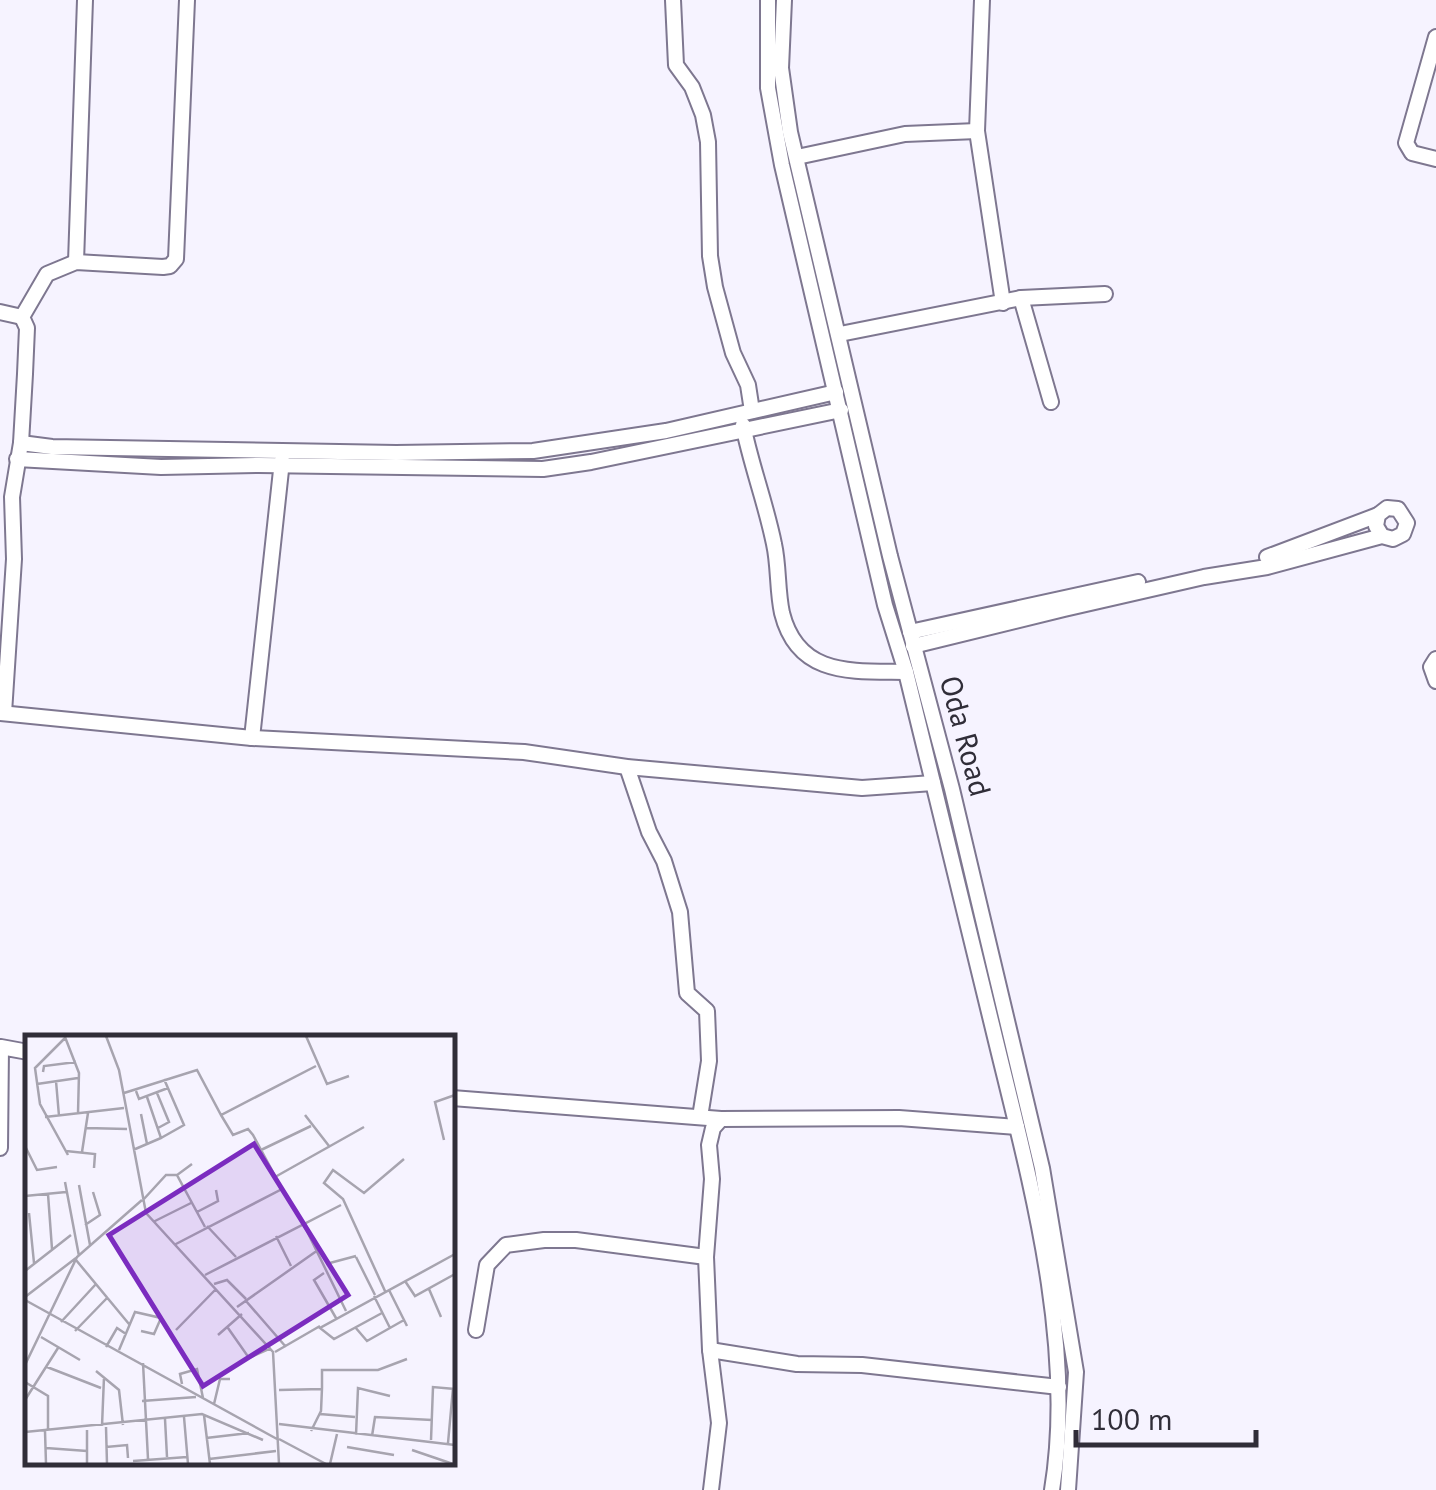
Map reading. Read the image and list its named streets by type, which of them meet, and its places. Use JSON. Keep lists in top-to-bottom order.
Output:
{
  "streets": {
    "street": ["Oda Road"]
  },
  "scale_bar": "100 m"
}
